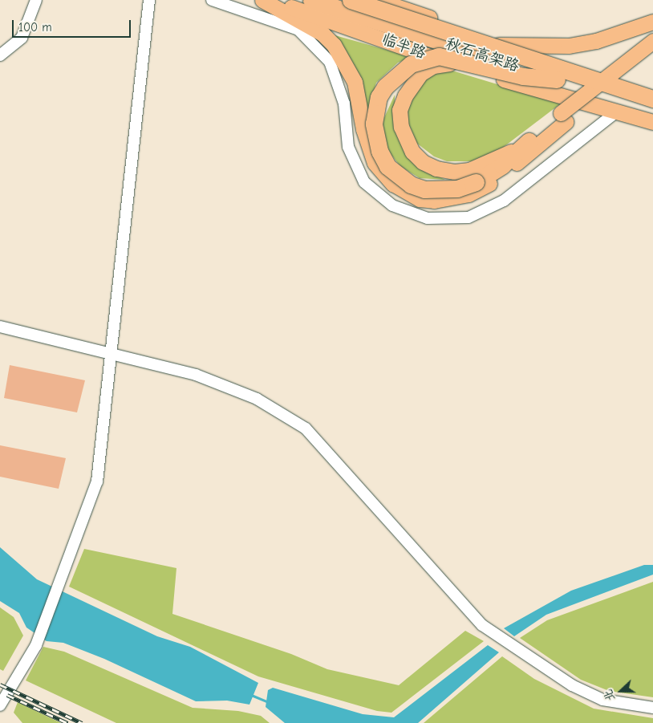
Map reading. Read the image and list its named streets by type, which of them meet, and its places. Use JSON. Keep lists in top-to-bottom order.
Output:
{
  "streets": {
    "highway": ["秋石高架路"],
    "main road": ["临半路"]
  },
  "scale_bar": "100 m",
  "north": "left"
}
